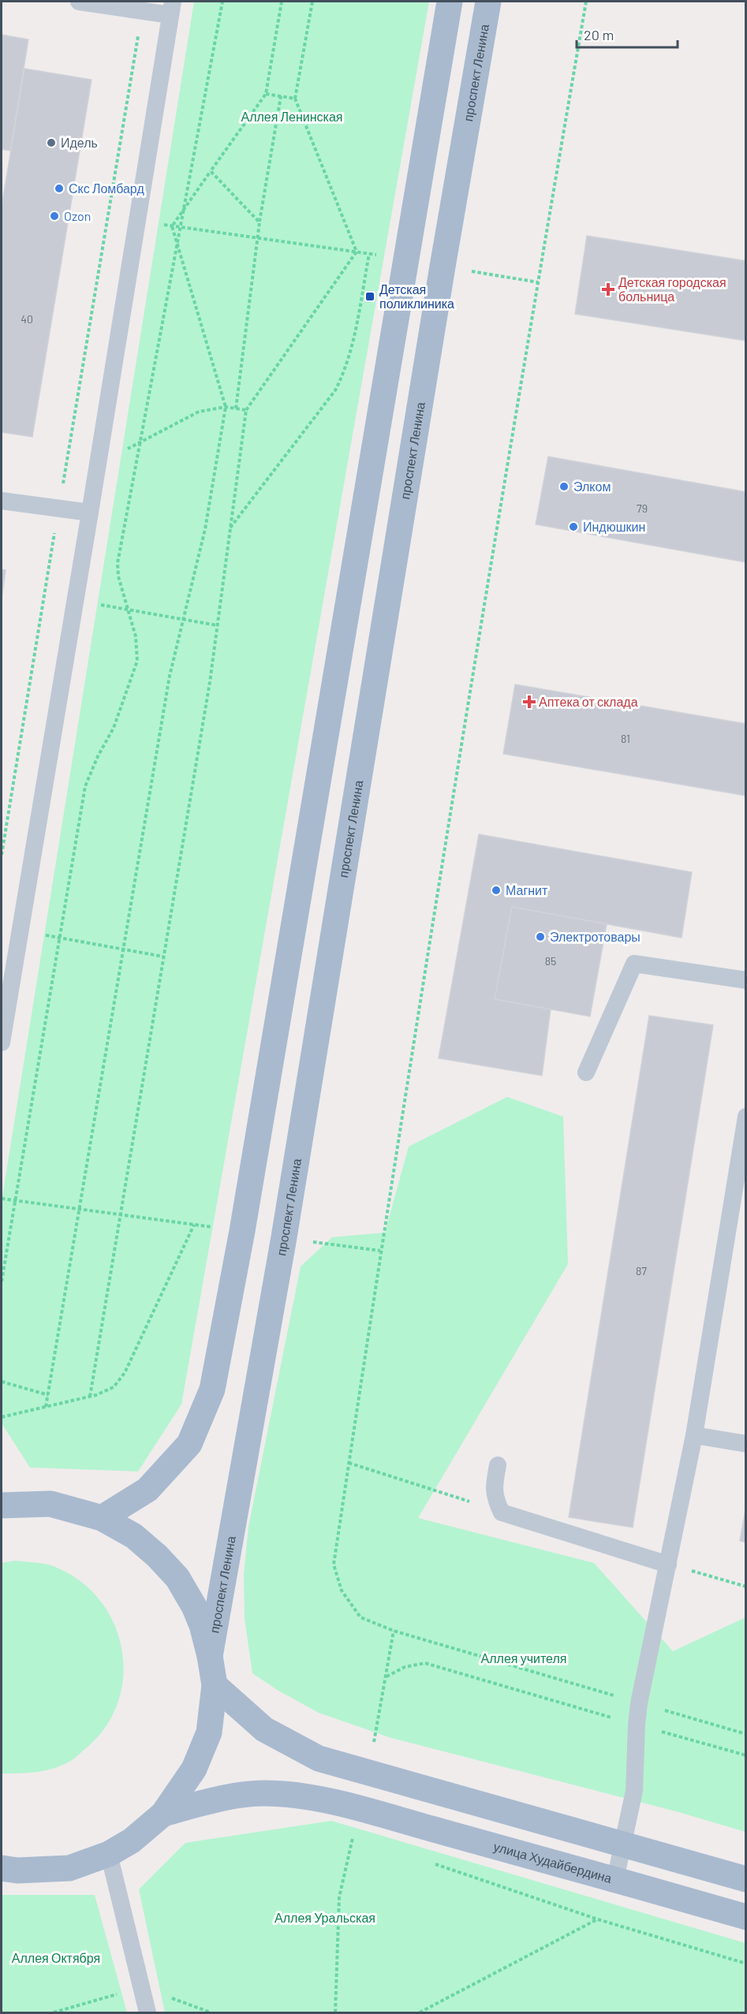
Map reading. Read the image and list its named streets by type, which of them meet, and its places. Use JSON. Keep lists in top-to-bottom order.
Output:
{
  "streets": {
    "main road": ["проспект Ленина", "улица Худайбердина"]
  },
  "parks": [
    "Аллея Ленинская",
    "Аллея учителя",
    "Аллея Уральская",
    "Аллея Октября"
  ],
  "places": {
    "other": [
      "Идель",
      "Скс Ломбард",
      "Ozon",
      "Элком",
      "Индюшкин",
      "Магнит",
      "Электротовары"
    ],
    "health": ["Детская городская больница", "Аптека от склада"],
    "transit": ["Детская поликлиника"]
  },
  "house_numbers": [
    "40",
    "79",
    "81",
    "85",
    "87"
  ],
  "scale_bar": "20 m"
}
